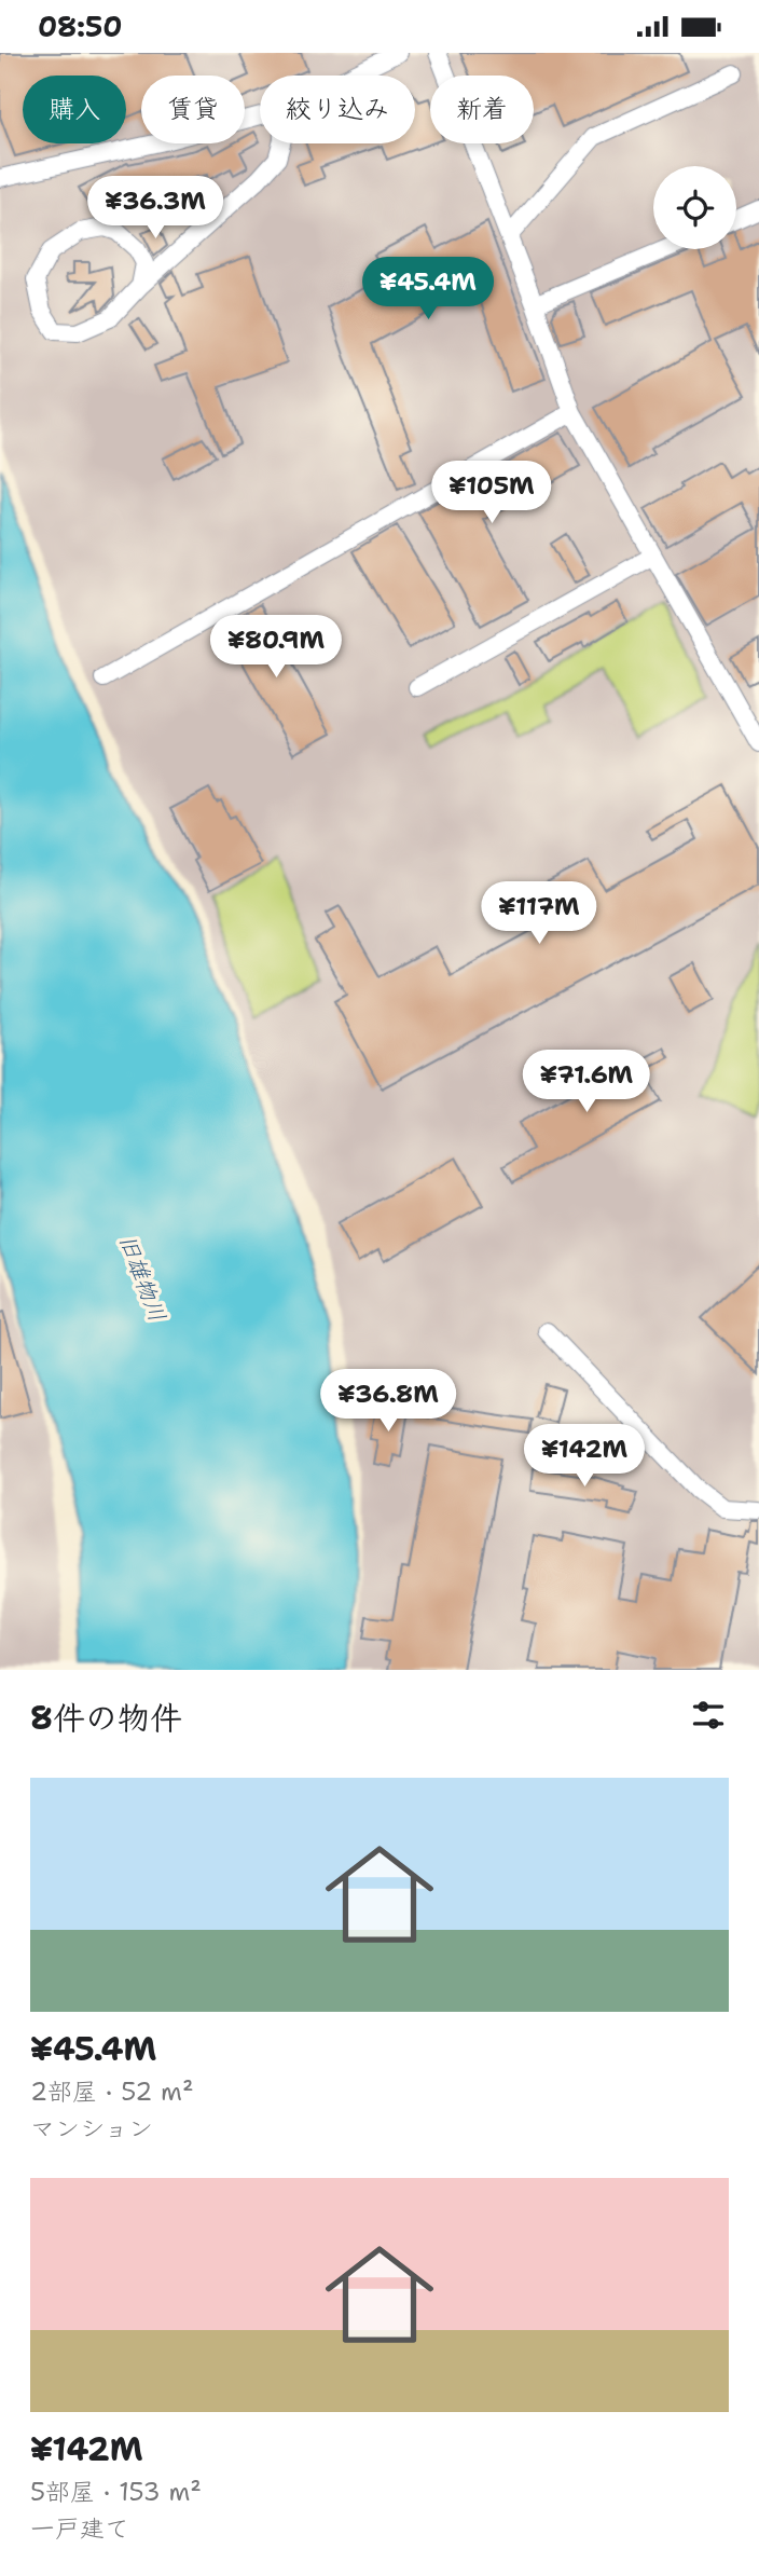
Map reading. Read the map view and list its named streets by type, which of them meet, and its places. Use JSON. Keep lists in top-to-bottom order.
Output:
{
  "water": ["旧雄物川"],
  "page": {
    "status": "08:50",
    "chip": [
      "購入",
      "賃貸",
      "絞り込み",
      "新着"
    ],
    "price": [
      "¥36.3M",
      "¥45.4M",
      "¥105M",
      "¥80.9M",
      "¥117M",
      "¥71.6M",
      "¥36.8M",
      "¥142M"
    ],
    "heading": "8件の物件",
    "list": [
      {
        "name": "¥45.4M",
        "note": "2部屋 · 52 m² · マンション"
      },
      {
        "name": "¥142M",
        "note": "5部屋 · 153 m² · 一戸建て"
      }
    ]
  }
}
